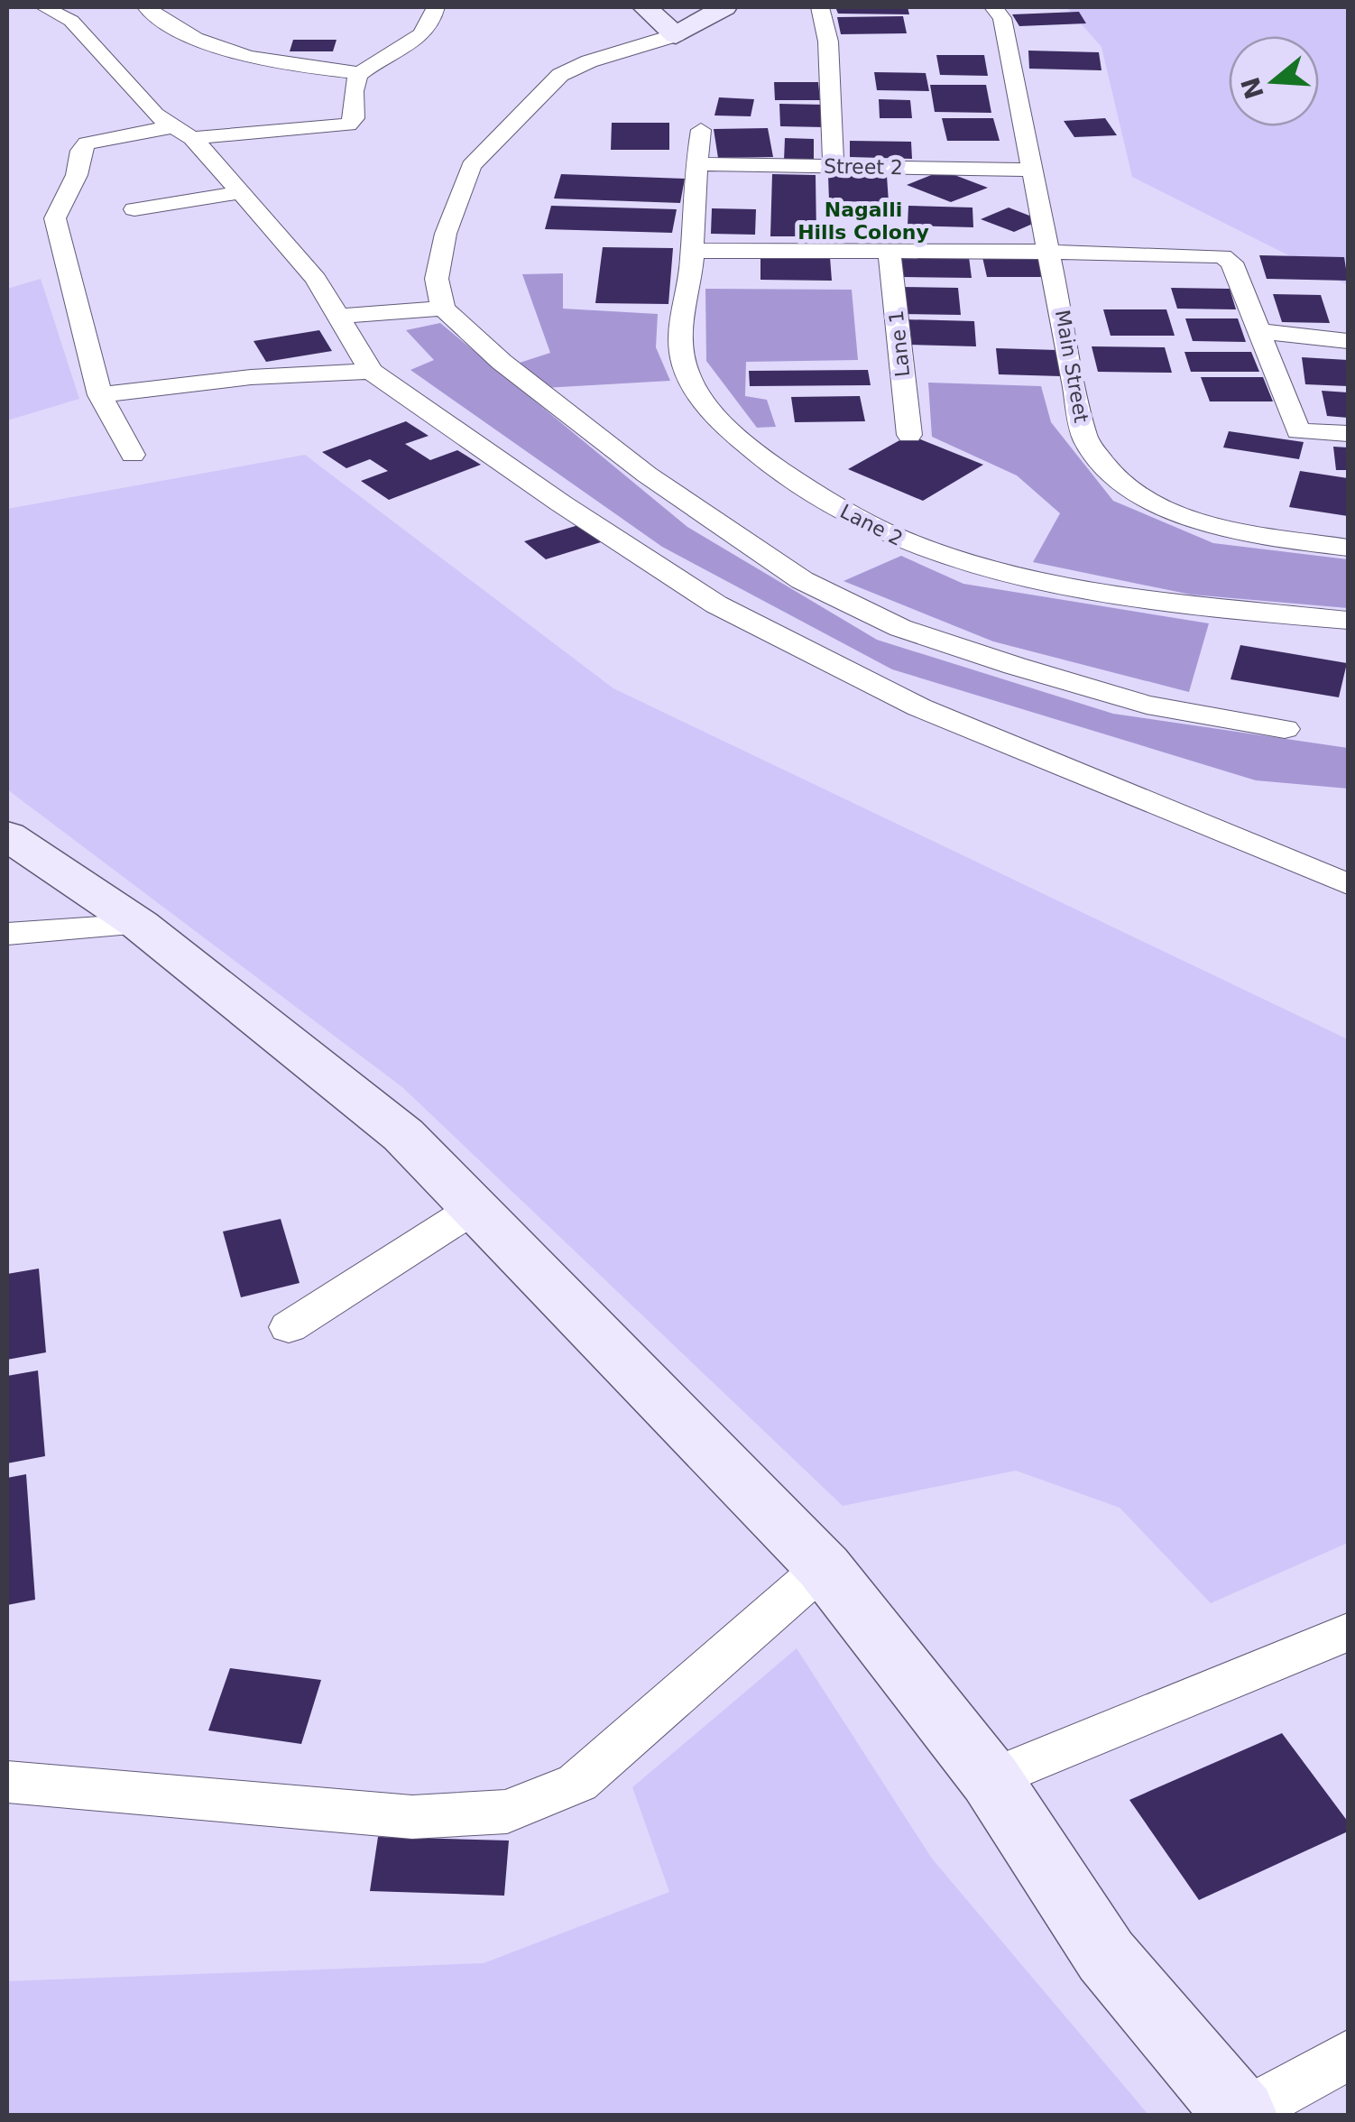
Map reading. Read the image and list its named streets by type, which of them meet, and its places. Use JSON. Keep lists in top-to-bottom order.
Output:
{
  "streets": {
    "street": [
      "Street 2",
      "Lane 1",
      "Main Street",
      "Lane 2"
    ]
  },
  "crossings": [
    ["Street 2", "Main Street"],
    ["Street 2", "Lane 2"]
  ],
  "districts": ["Nagalli Hills Colony"],
  "north": "left"
}
